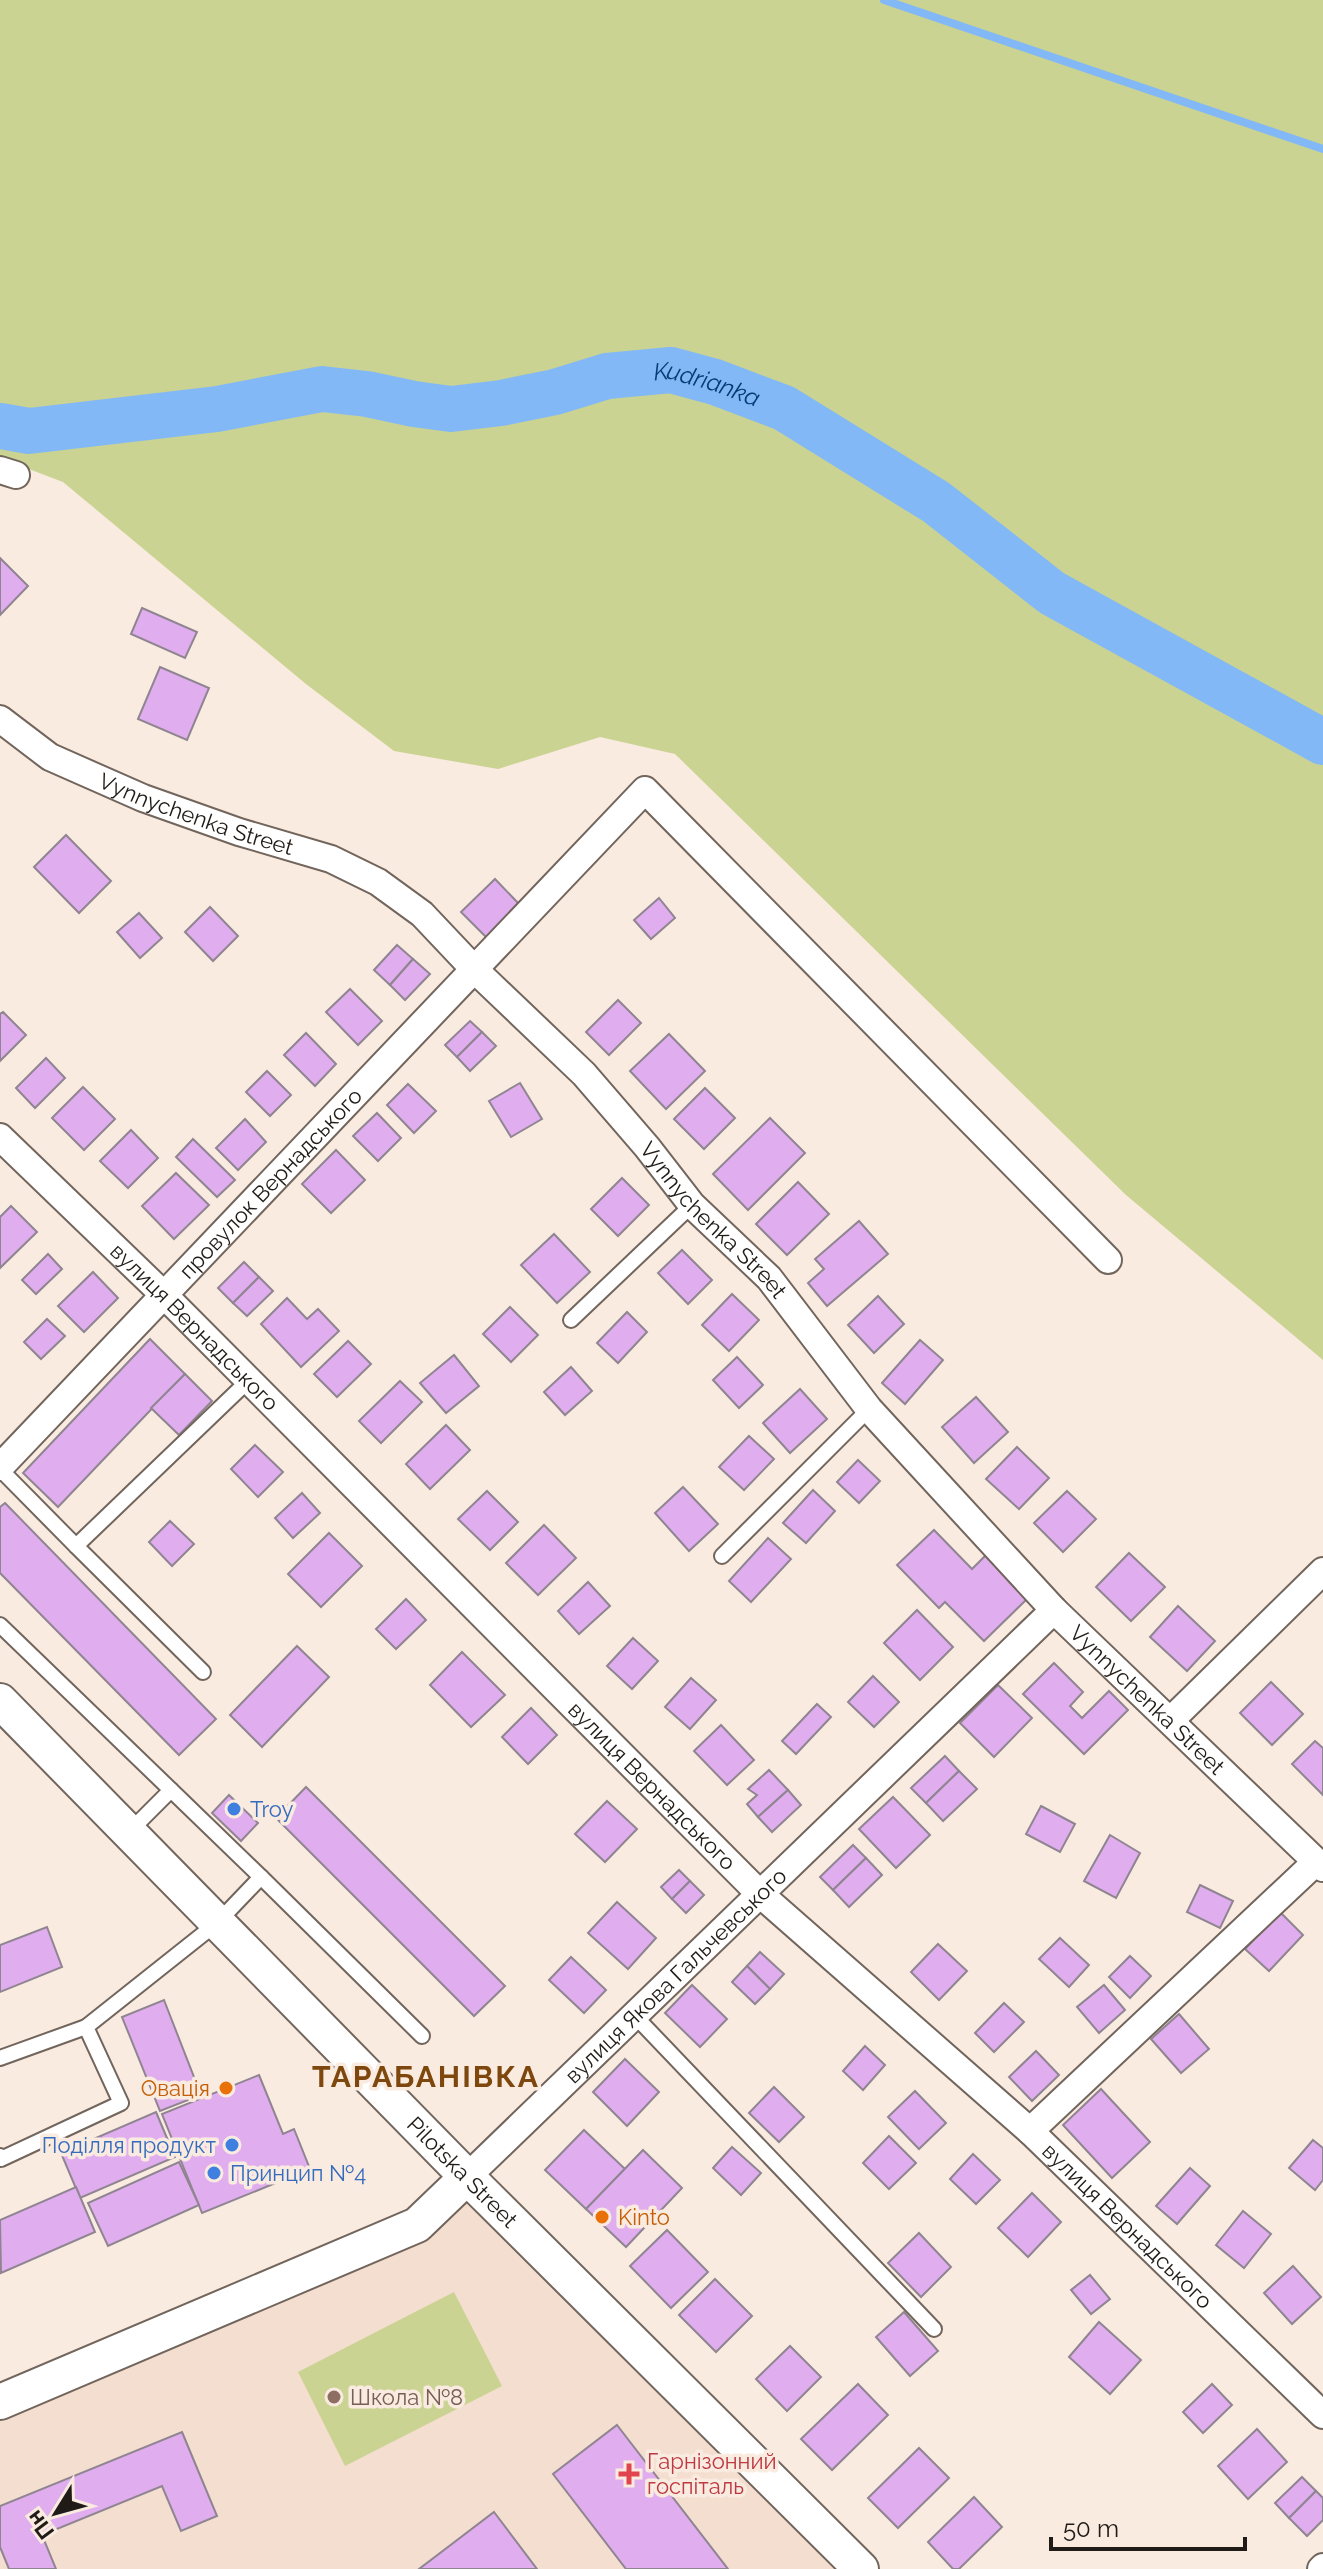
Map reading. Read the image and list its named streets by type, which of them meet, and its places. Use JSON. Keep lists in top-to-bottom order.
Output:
{
  "streets": {
    "street": [
      "Vynnychenka Street",
      "провулок Вернадського",
      "вулиця Вернадського",
      "вулиця Якова Гальчевського",
      "Pilotska Street"
    ]
  },
  "crossings": [
    ["Vynnychenka Street", "провулок Вернадського"],
    ["Vynnychenka Street", "вулиця Якова Гальчевського"],
    ["провулок Вернадського", "вулиця Вернадського"],
    ["вулиця Вернадського", "вулиця Якова Гальчевського"],
    ["вулиця Якова Гальчевського", "Pilotska Street"]
  ],
  "districts": ["ТАРАБАНІВКА"],
  "water": ["Kudrianka"],
  "places": {
    "other": [
      "Troy",
      "Овація",
      "Поділля продукт",
      "Принцип №4",
      "Kinto",
      "Школа №8"
    ],
    "health": ["Гарнізонний госпіталь"]
  },
  "scale_bar": "50 m",
  "north": "bottom left"
}
